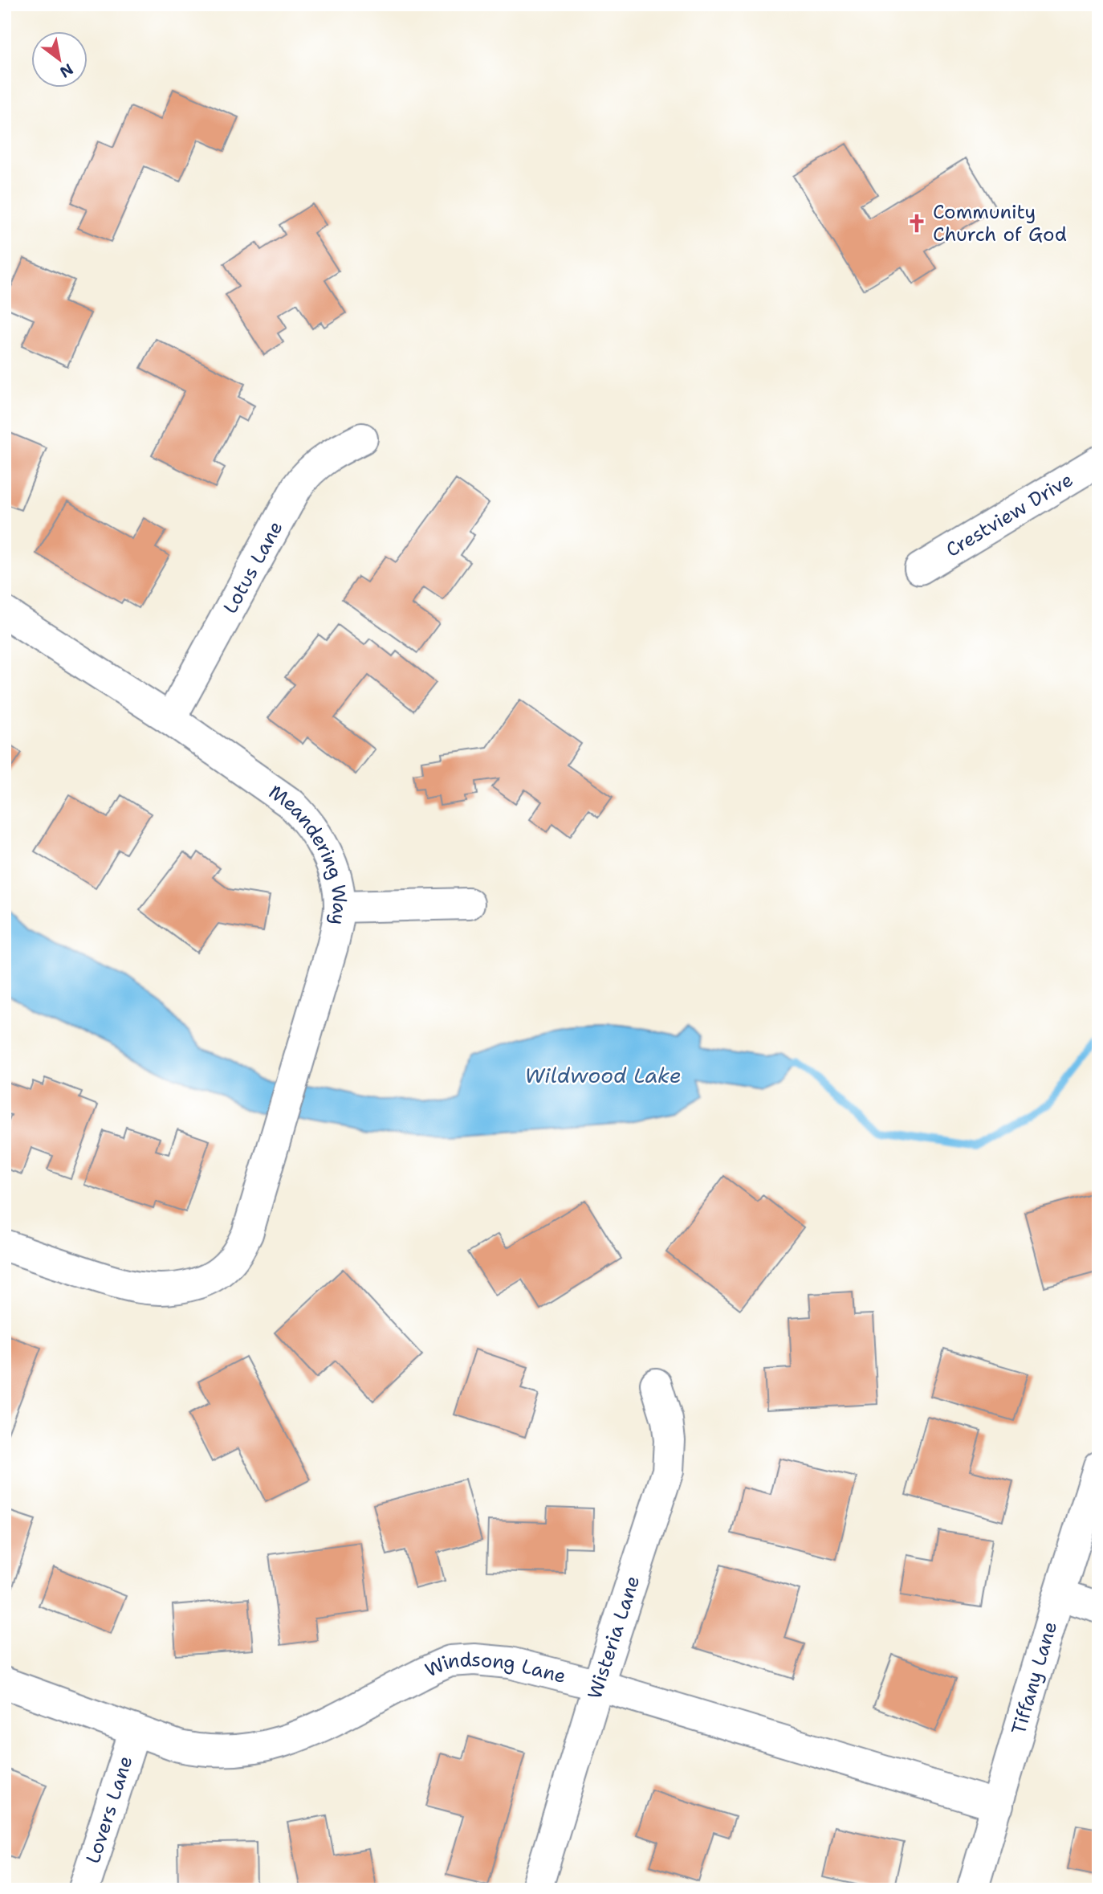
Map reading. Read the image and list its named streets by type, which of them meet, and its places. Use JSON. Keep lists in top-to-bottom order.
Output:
{
  "streets": {
    "street": [
      "Crestview Drive",
      "Lotus Lane",
      "Meandering Way",
      "Wisteria Lane",
      "Windsong Lane",
      "Tiffany Lane",
      "Lovers Lane"
    ]
  },
  "crossings": [
    ["Lotus Lane", "Meandering Way"],
    ["Wisteria Lane", "Windsong Lane"],
    ["Windsong Lane", "Tiffany Lane"],
    ["Windsong Lane", "Lovers Lane"]
  ],
  "water": ["Wildwood Lake"],
  "places": {
    "church": ["Community Church of God"]
  },
  "north": "bottom right"
}
